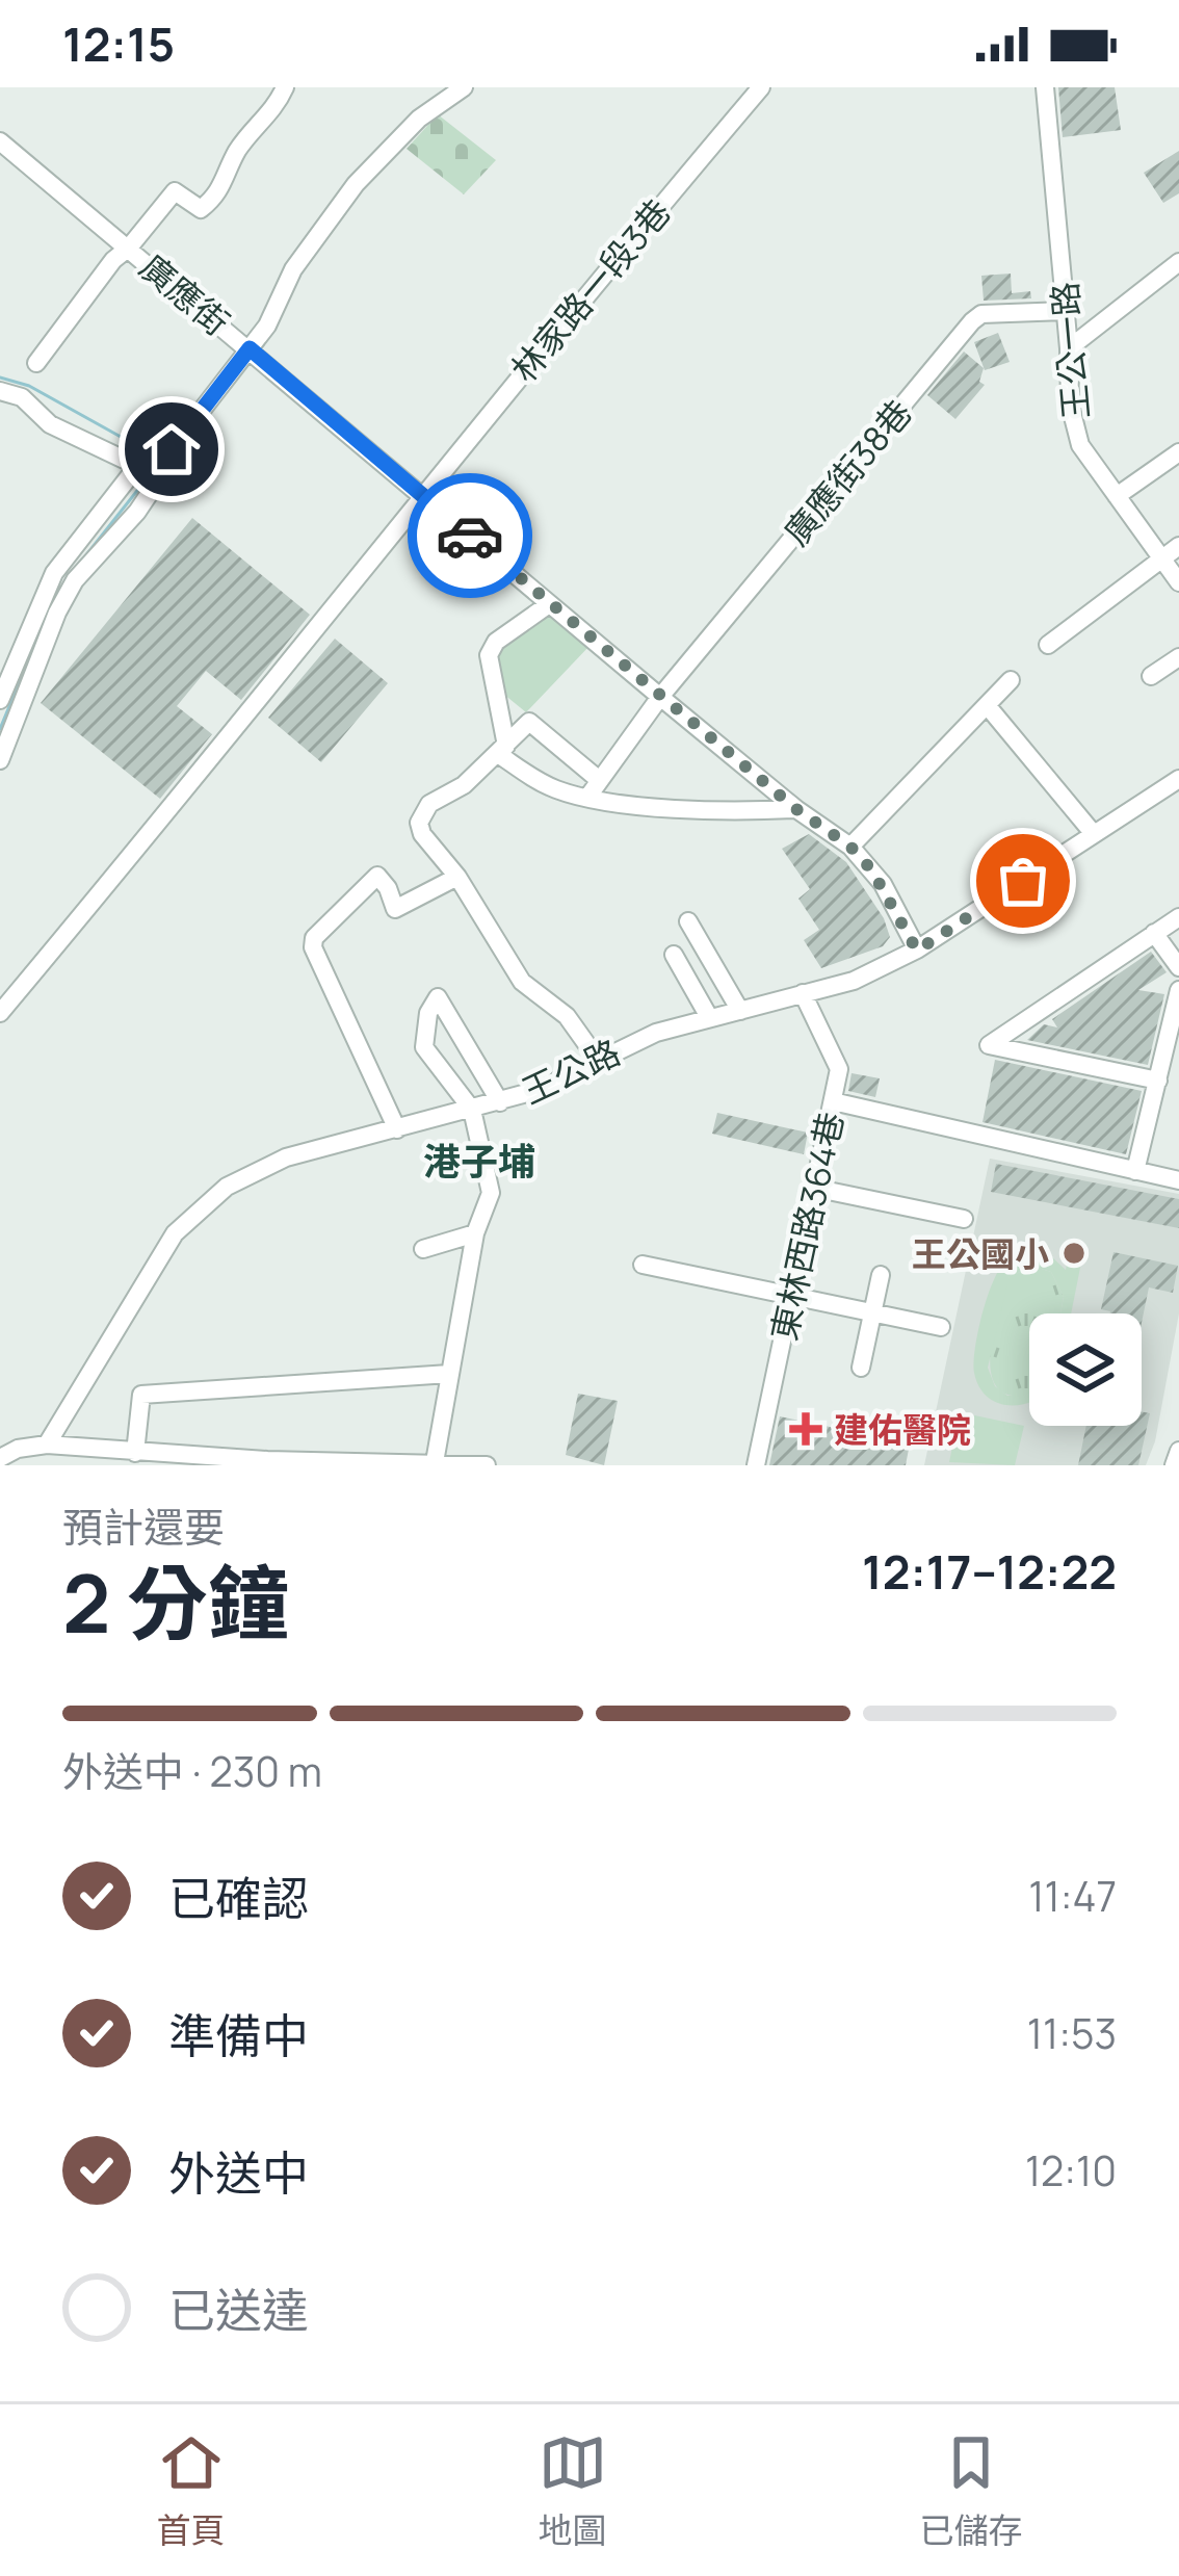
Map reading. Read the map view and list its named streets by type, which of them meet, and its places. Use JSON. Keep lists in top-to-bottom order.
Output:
{
  "streets": {
    "street": [
      "林家路一段3巷",
      "廣應街",
      "王公一路",
      "廣應街38巷",
      "王公路",
      "東林西路364巷"
    ]
  },
  "crossings": [
    ["林家路一段3巷", "廣應街"],
    ["廣應街", "廣應街38巷"],
    ["廣應街", "王公路"],
    ["王公一路", "廣應街38巷"],
    ["王公路", "東林西路364巷"]
  ],
  "districts": ["港子埔"],
  "places": {
    "other": ["王公國小"],
    "health": ["建佑醫院"]
  },
  "page": {
    "status": "12:15",
    "heading": ["2 分鐘", "預計還要", "12:17–12:22"],
    "bar": "外送中 · 230 m",
    "list": [
      ["已確認", "11:47"],
      ["準備中", "11:53"],
      ["外送中", "12:10"],
      "已送達"
    ],
    "tabs": ["首頁", "地圖", "已儲存"]
  }
}
